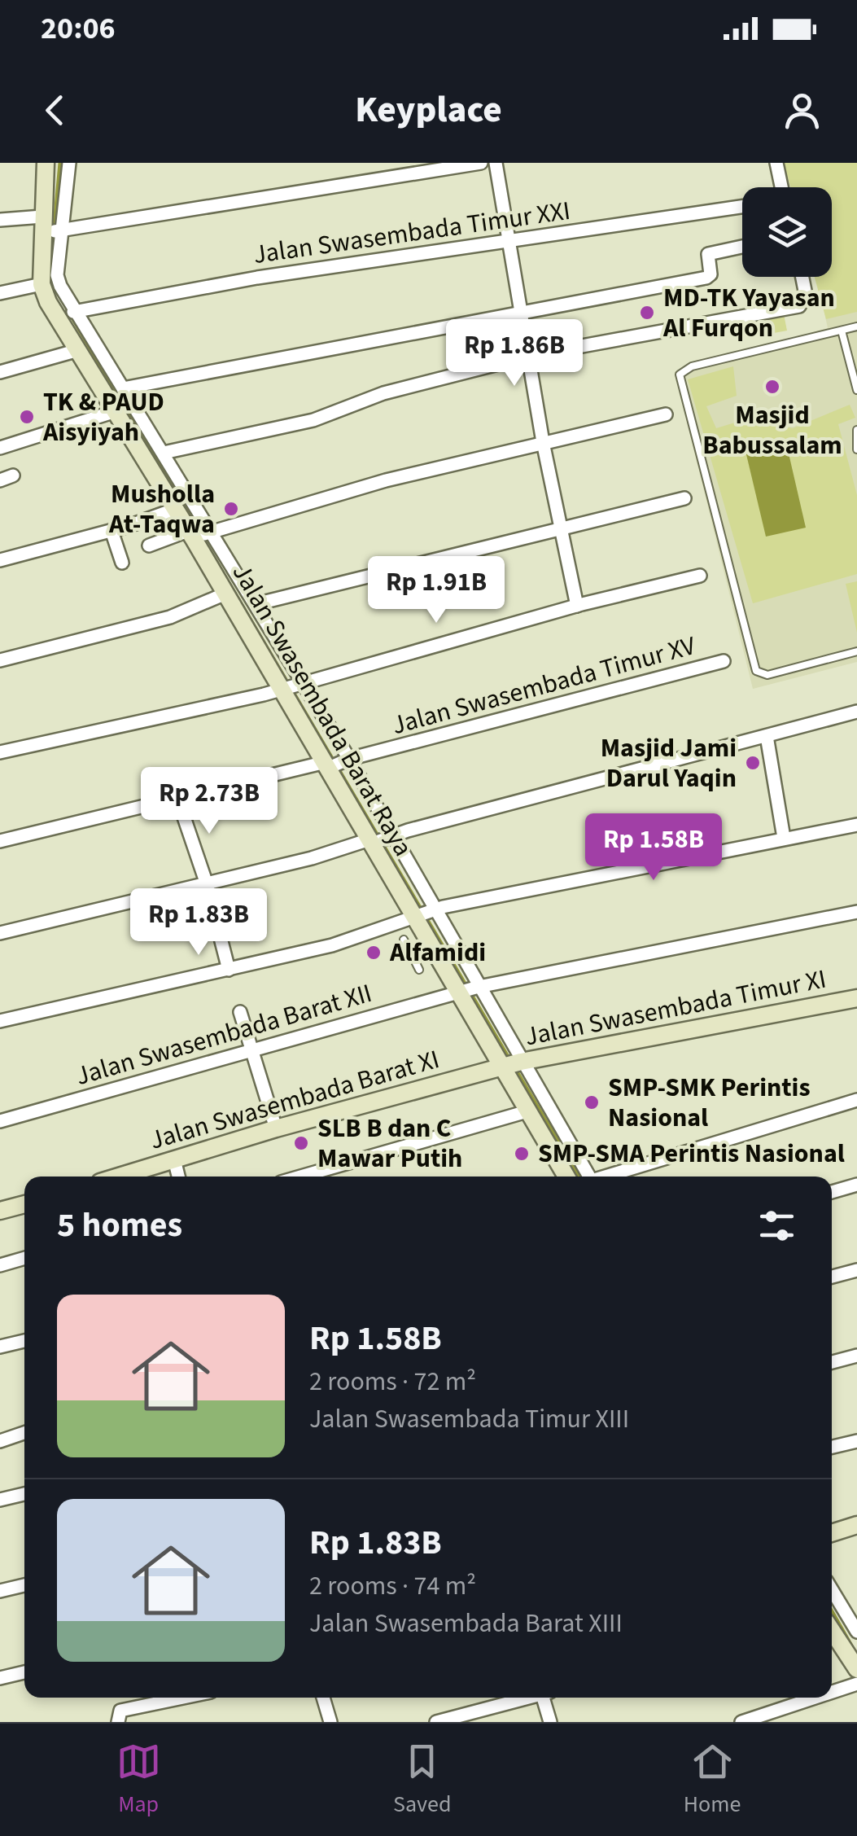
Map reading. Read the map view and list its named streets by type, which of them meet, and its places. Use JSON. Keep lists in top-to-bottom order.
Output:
{
  "streets": {
    "street": [
      "Jalan Swasembada Timur XXI",
      "Jalan Swasembada Timur XV",
      "Jalan Swasembada Barat Raya",
      "Jalan Swasembada Timur XI",
      "Jalan Swasembada Barat XII",
      "Jalan Swasembada Barat XI"
    ]
  },
  "crossings": [
    ["Jalan Swasembada Timur XV", "Jalan Swasembada Barat Raya"],
    ["Jalan Swasembada Barat Raya", "Jalan Swasembada Timur XI"],
    ["Jalan Swasembada Barat Raya", "Jalan Swasembada Barat XII"],
    ["Jalan Swasembada Barat Raya", "Jalan Swasembada Barat XI"],
    ["Jalan Swasembada Timur XI", "Jalan Swasembada Barat XI"]
  ],
  "places": [
    "MD-TK Yayasan Al Furqon",
    "Masjid Babussalam",
    "TK & PAUD Aisyiyah",
    "Musholla At-Taqwa",
    "Masjid Jami Darul Yaqin",
    "Alfamidi",
    "SMP-SMK Perintis Nasional",
    "SLB B dan C Mawar Putih",
    "SMP-SMA Perintis Nasional"
  ],
  "page": {
    "status": "20:06",
    "header": "Keyplace",
    "price": [
      "Rp 1.86B",
      "Rp 1.91B",
      "Rp 2.73B",
      "Rp 1.58B",
      "Rp 1.83B"
    ],
    "heading": "5 homes",
    "list": [
      {
        "name": "Rp 1.58B",
        "note": "2 rooms · 72 m² · Jalan Swasembada Timur XIII"
      },
      {
        "name": "Rp 1.83B",
        "note": "2 rooms · 74 m² · Jalan Swasembada Barat XIII"
      }
    ],
    "tabs": ["Map", "Saved", "Home"]
  }
}
